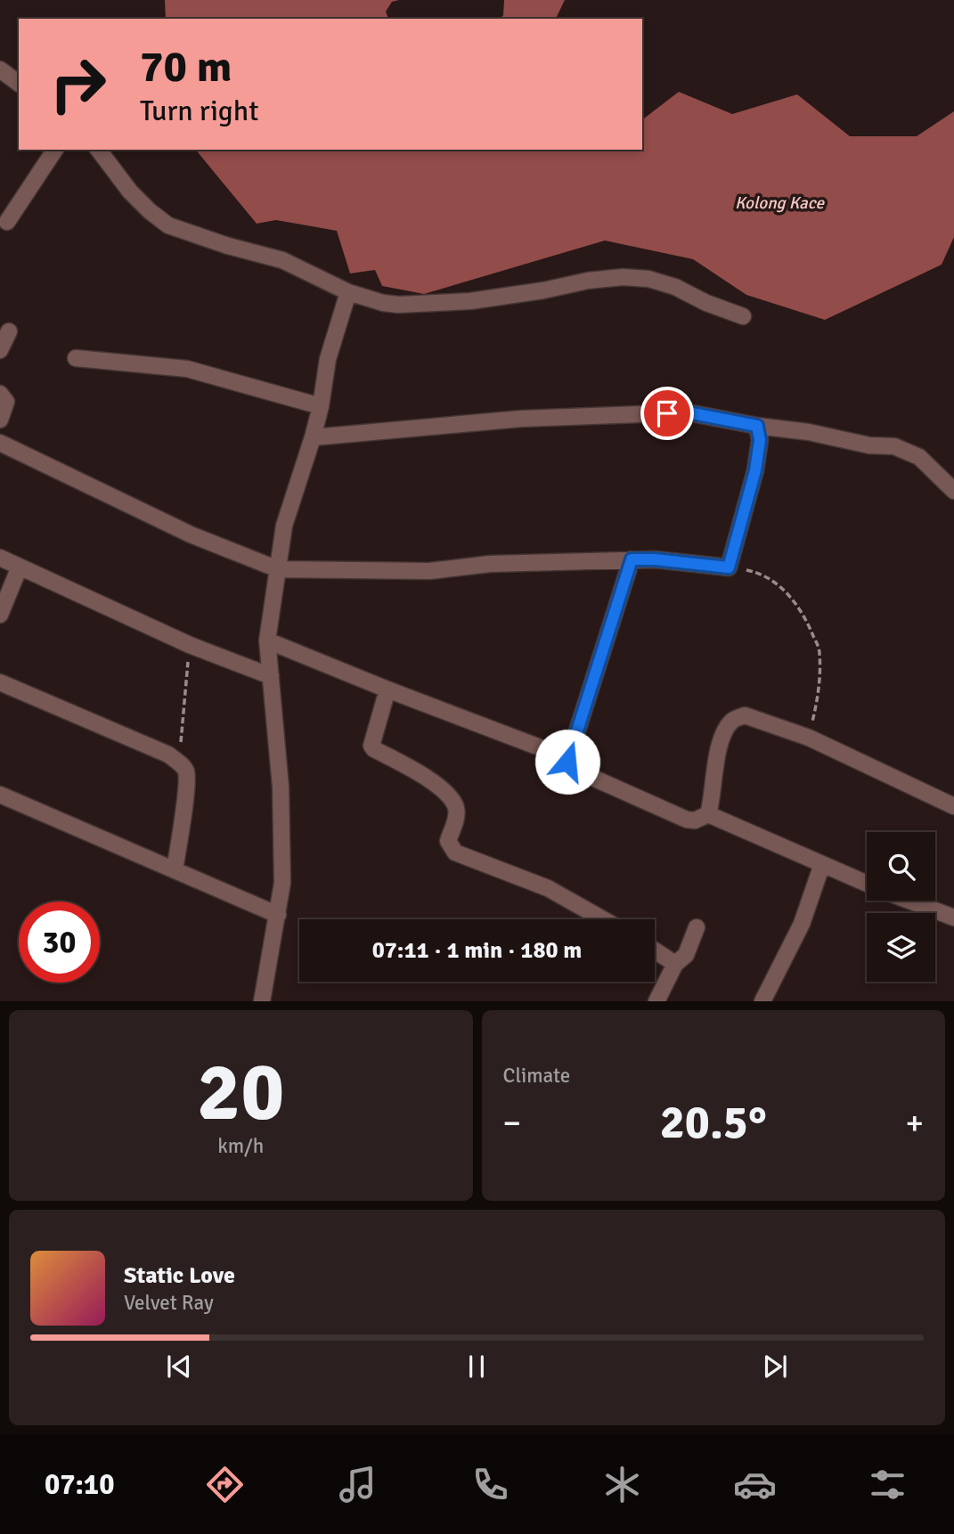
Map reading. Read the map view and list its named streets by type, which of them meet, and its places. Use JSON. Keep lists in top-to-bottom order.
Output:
{
  "water": ["Kolong Kace"],
  "page": {
    "turn": ["70 m", "Turn right"],
    "limit": "30",
    "trip": "07:11 · 1 min · 180 m",
    "tile": [
      ["20", "km/h"],
      "Climate"
    ],
    "heat": ["−", "20.5°", "+"],
    "song": ["Static Love", "Velvet Ray"],
    "tabs": "07:10"
  }
}
